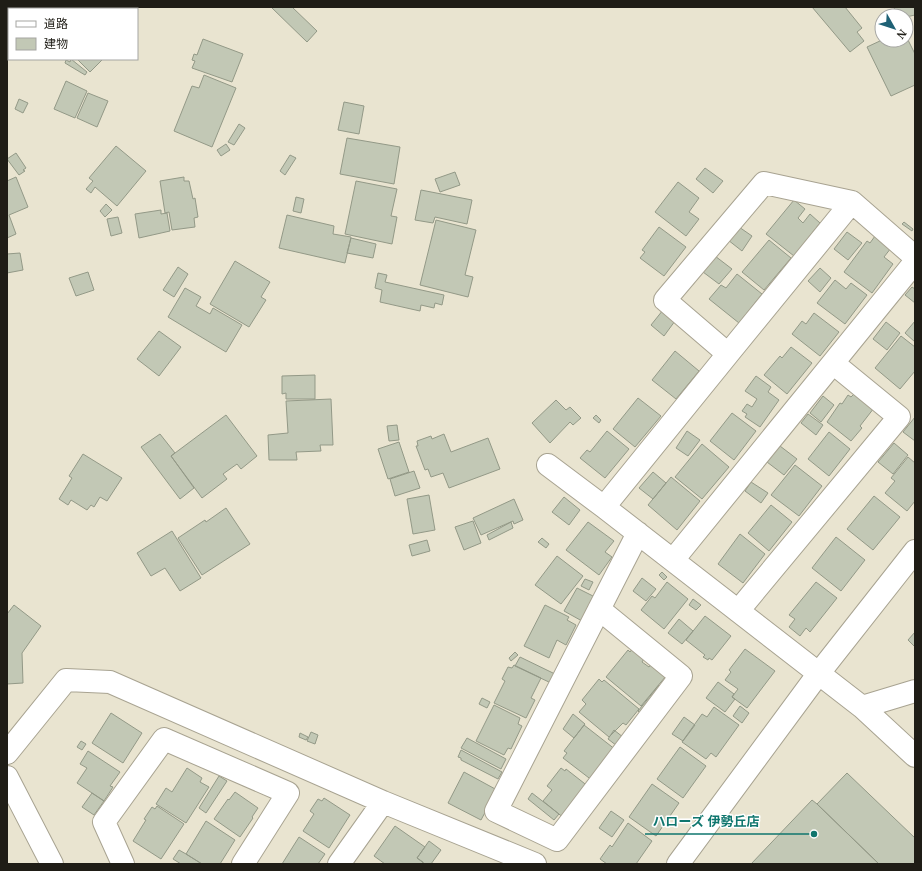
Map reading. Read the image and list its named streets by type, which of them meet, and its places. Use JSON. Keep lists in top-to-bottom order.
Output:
{
  "places": ["ハローズ 伊勢丘店"],
  "legend": ["道路", "建物"],
  "north": "bottom right"
}
